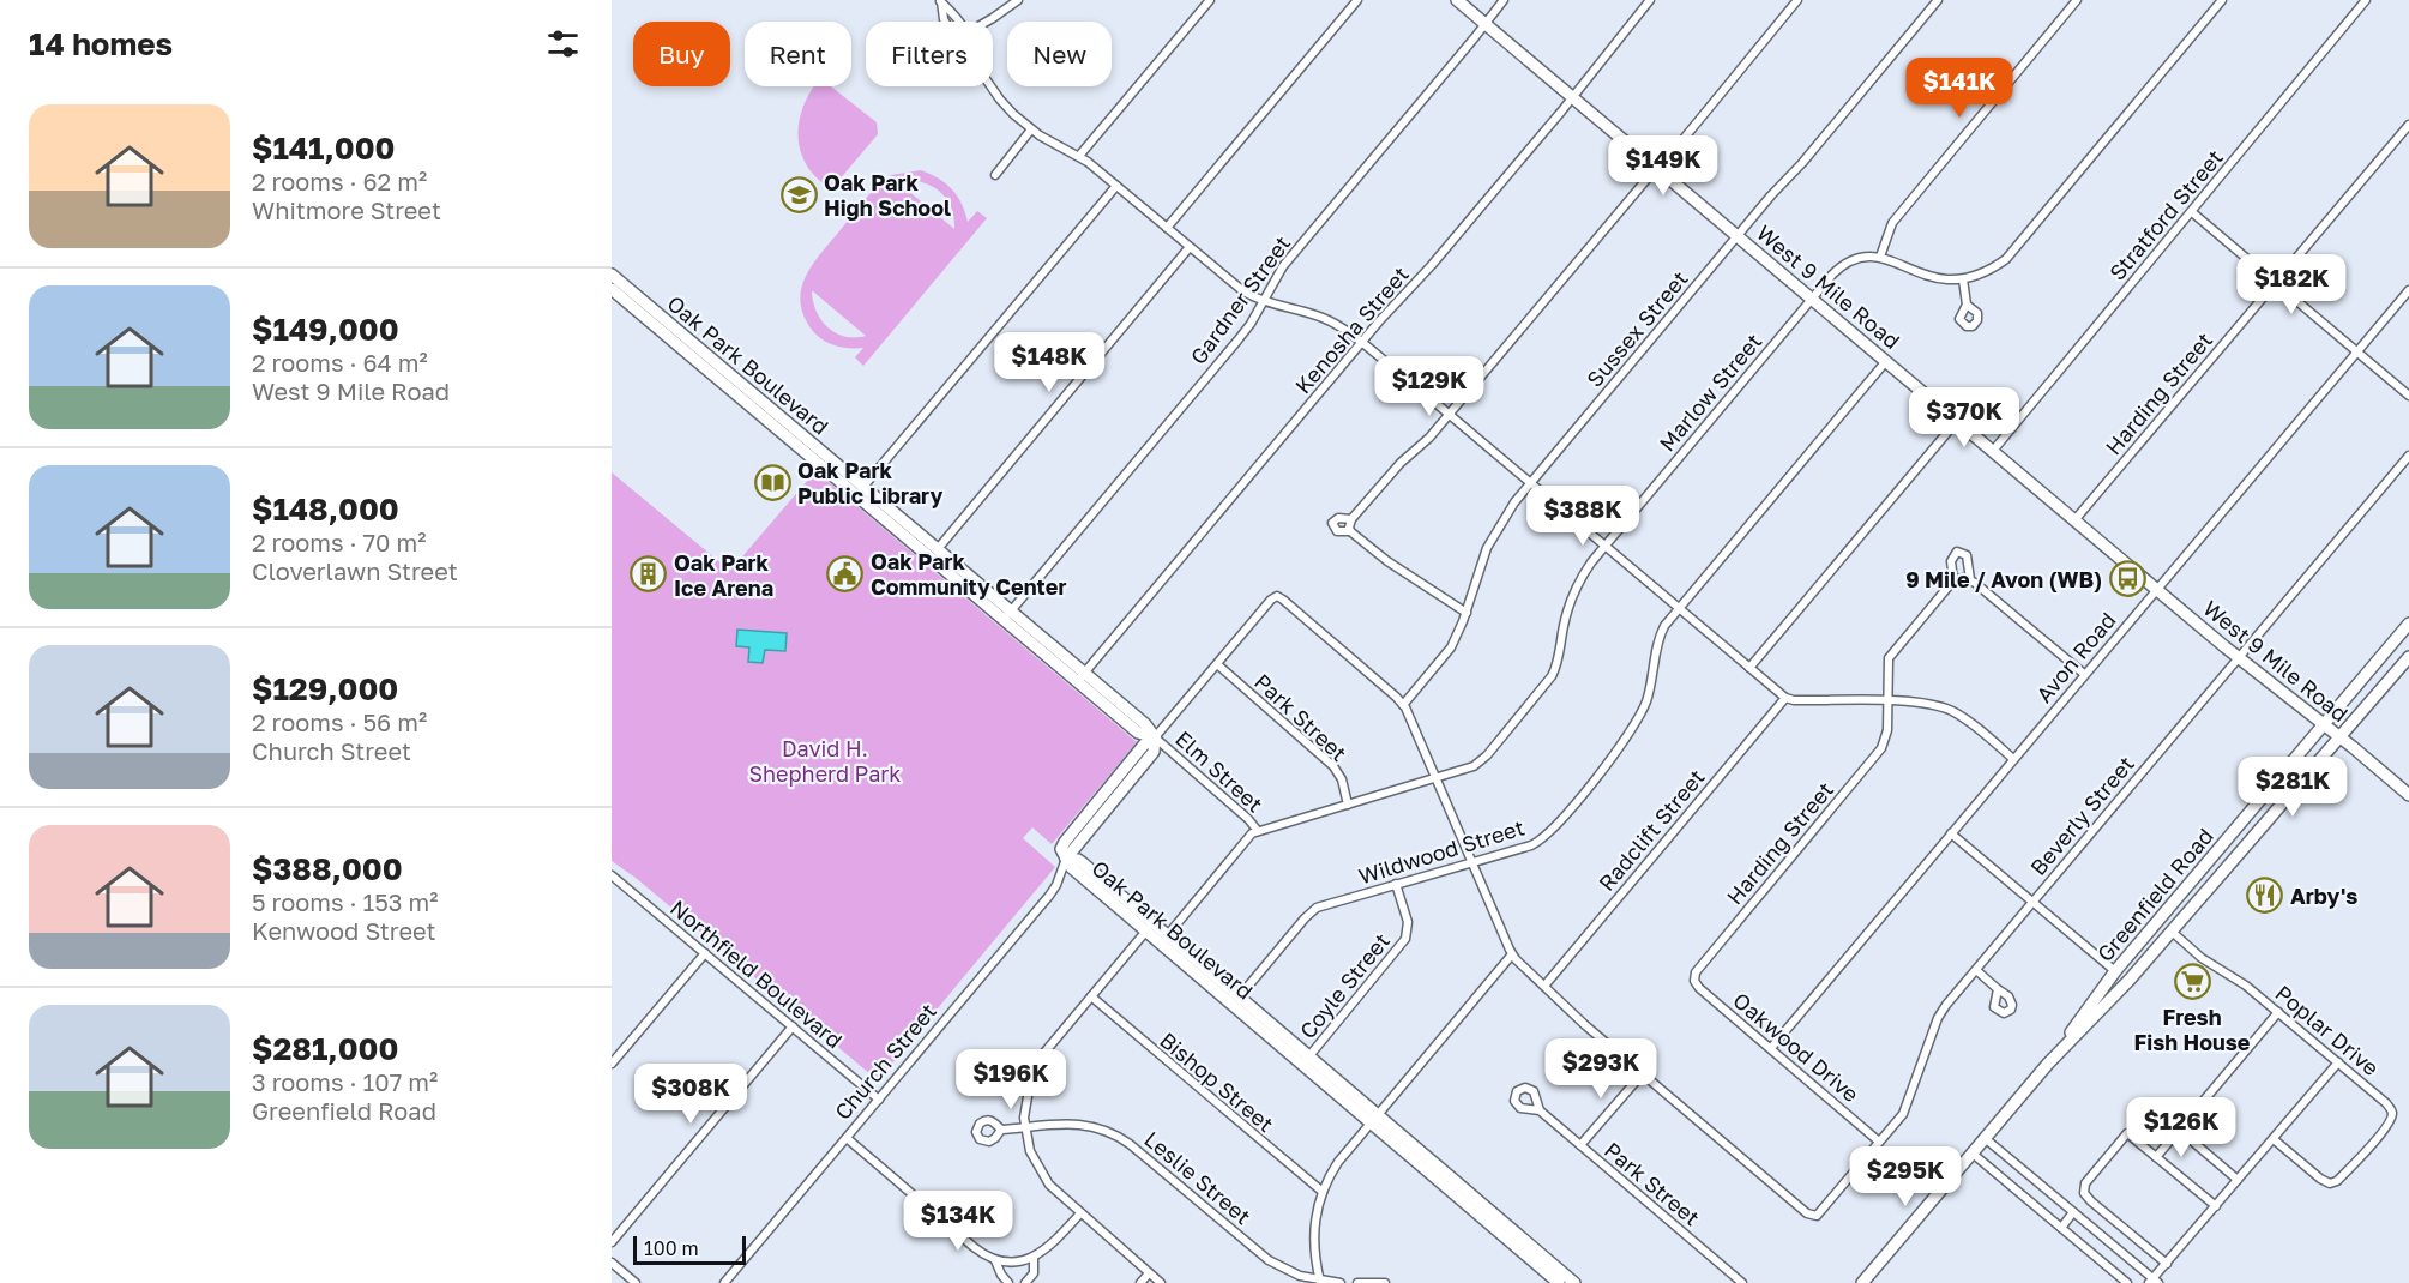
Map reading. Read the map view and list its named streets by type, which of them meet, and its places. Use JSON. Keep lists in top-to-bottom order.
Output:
{
  "streets": {
    "main road": [
      "West 9 Mile Road",
      "Oak Park Boulevard",
      "Greenfield Road",
      "Church Street"
    ],
    "street": [
      "Stratford Street",
      "Gardner Street",
      "Sussex Street",
      "Kenosha Street",
      "Marlow Street",
      "Harding Street",
      "Avon Road",
      "Park Street",
      "Elm Street",
      "Beverly Street",
      "Radclift Street",
      "Wildwood Street",
      "Northfield Boulevard",
      "Coyle Street",
      "Poplar Drive",
      "Oakwood Drive",
      "Bishop Street",
      "Leslie Street"
    ]
  },
  "crossings": [
    ["Stratford Street", "West 9 Mile Road"],
    ["West 9 Mile Road", "Gardner Street"],
    ["West 9 Mile Road", "Sussex Street"],
    ["West 9 Mile Road", "Kenosha Street"],
    ["West 9 Mile Road", "Marlow Street"],
    ["West 9 Mile Road", "Harding Street"],
    ["West 9 Mile Road", "Avon Road"],
    ["West 9 Mile Road", "Beverly Street"],
    ["West 9 Mile Road", "Wildwood Street"],
    ["West 9 Mile Road", "Greenfield Road"],
    ["Gardner Street", "Oak Park Boulevard"],
    ["Sussex Street", "Church Street"],
    ["Kenosha Street", "Oak Park Boulevard"],
    ["Oak Park Boulevard", "Marlow Street"],
    ["Oak Park Boulevard", "Elm Street"],
    ["Oak Park Boulevard", "Wildwood Street"],
    ["Oak Park Boulevard", "Coyle Street"],
    ["Oak Park Boulevard", "Church Street"],
    ["Marlow Street", "Park Street"],
    ["Marlow Street", "Elm Street"],
    ["Harding Street", "Avon Road"],
    ["Harding Street", "Oakwood Drive"],
    ["Avon Road", "Oakwood Drive"],
    ["Park Street", "Church Street"],
    ["Elm Street", "Church Street"],
    ["Beverly Street", "Oakwood Drive"],
    ["Wildwood Street", "Coyle Street"],
    ["Greenfield Road", "Poplar Drive"],
    ["Northfield Boulevard", "Church Street"]
  ],
  "parks": ["David H. Shepherd Park"],
  "places": {
    "school or university": ["Oak Park High School"],
    "library": ["Oak Park Public Library"],
    "public building": ["Oak Park Community Center"],
    "building": ["Oak Park Ice Arena"],
    "bus stop": ["9 Mile / Avon (WB)"],
    "restaurant": ["Arby's"],
    "supermarket": ["Fresh Fish House"]
  },
  "scale_bar": "100 m",
  "page": {
    "heading": "14 homes",
    "chip": [
      "Buy",
      "Rent",
      "Filters",
      "New"
    ],
    "price": [
      "$141K",
      "$149K",
      "$182K",
      "$148K",
      "$129K",
      "$370K",
      "$388K",
      "$281K",
      "$293K",
      "$196K",
      "$308K",
      "$126K",
      "$295K",
      "$134K"
    ],
    "list": [
      {
        "name": "$141,000",
        "note": "2 rooms · 62 m² · Whitmore Street"
      },
      {
        "name": "$149,000",
        "note": "2 rooms · 64 m² · West 9 Mile Road"
      },
      {
        "name": "$148,000",
        "note": "2 rooms · 70 m² · Cloverlawn Street"
      },
      {
        "name": "$129,000",
        "note": "2 rooms · 56 m² · Church Street"
      },
      {
        "name": "$388,000",
        "note": "5 rooms · 153 m² · Kenwood Street"
      },
      {
        "name": "$281,000",
        "note": "3 rooms · 107 m² · Greenfield Road"
      }
    ],
    "scale": "100 m"
  }
}
